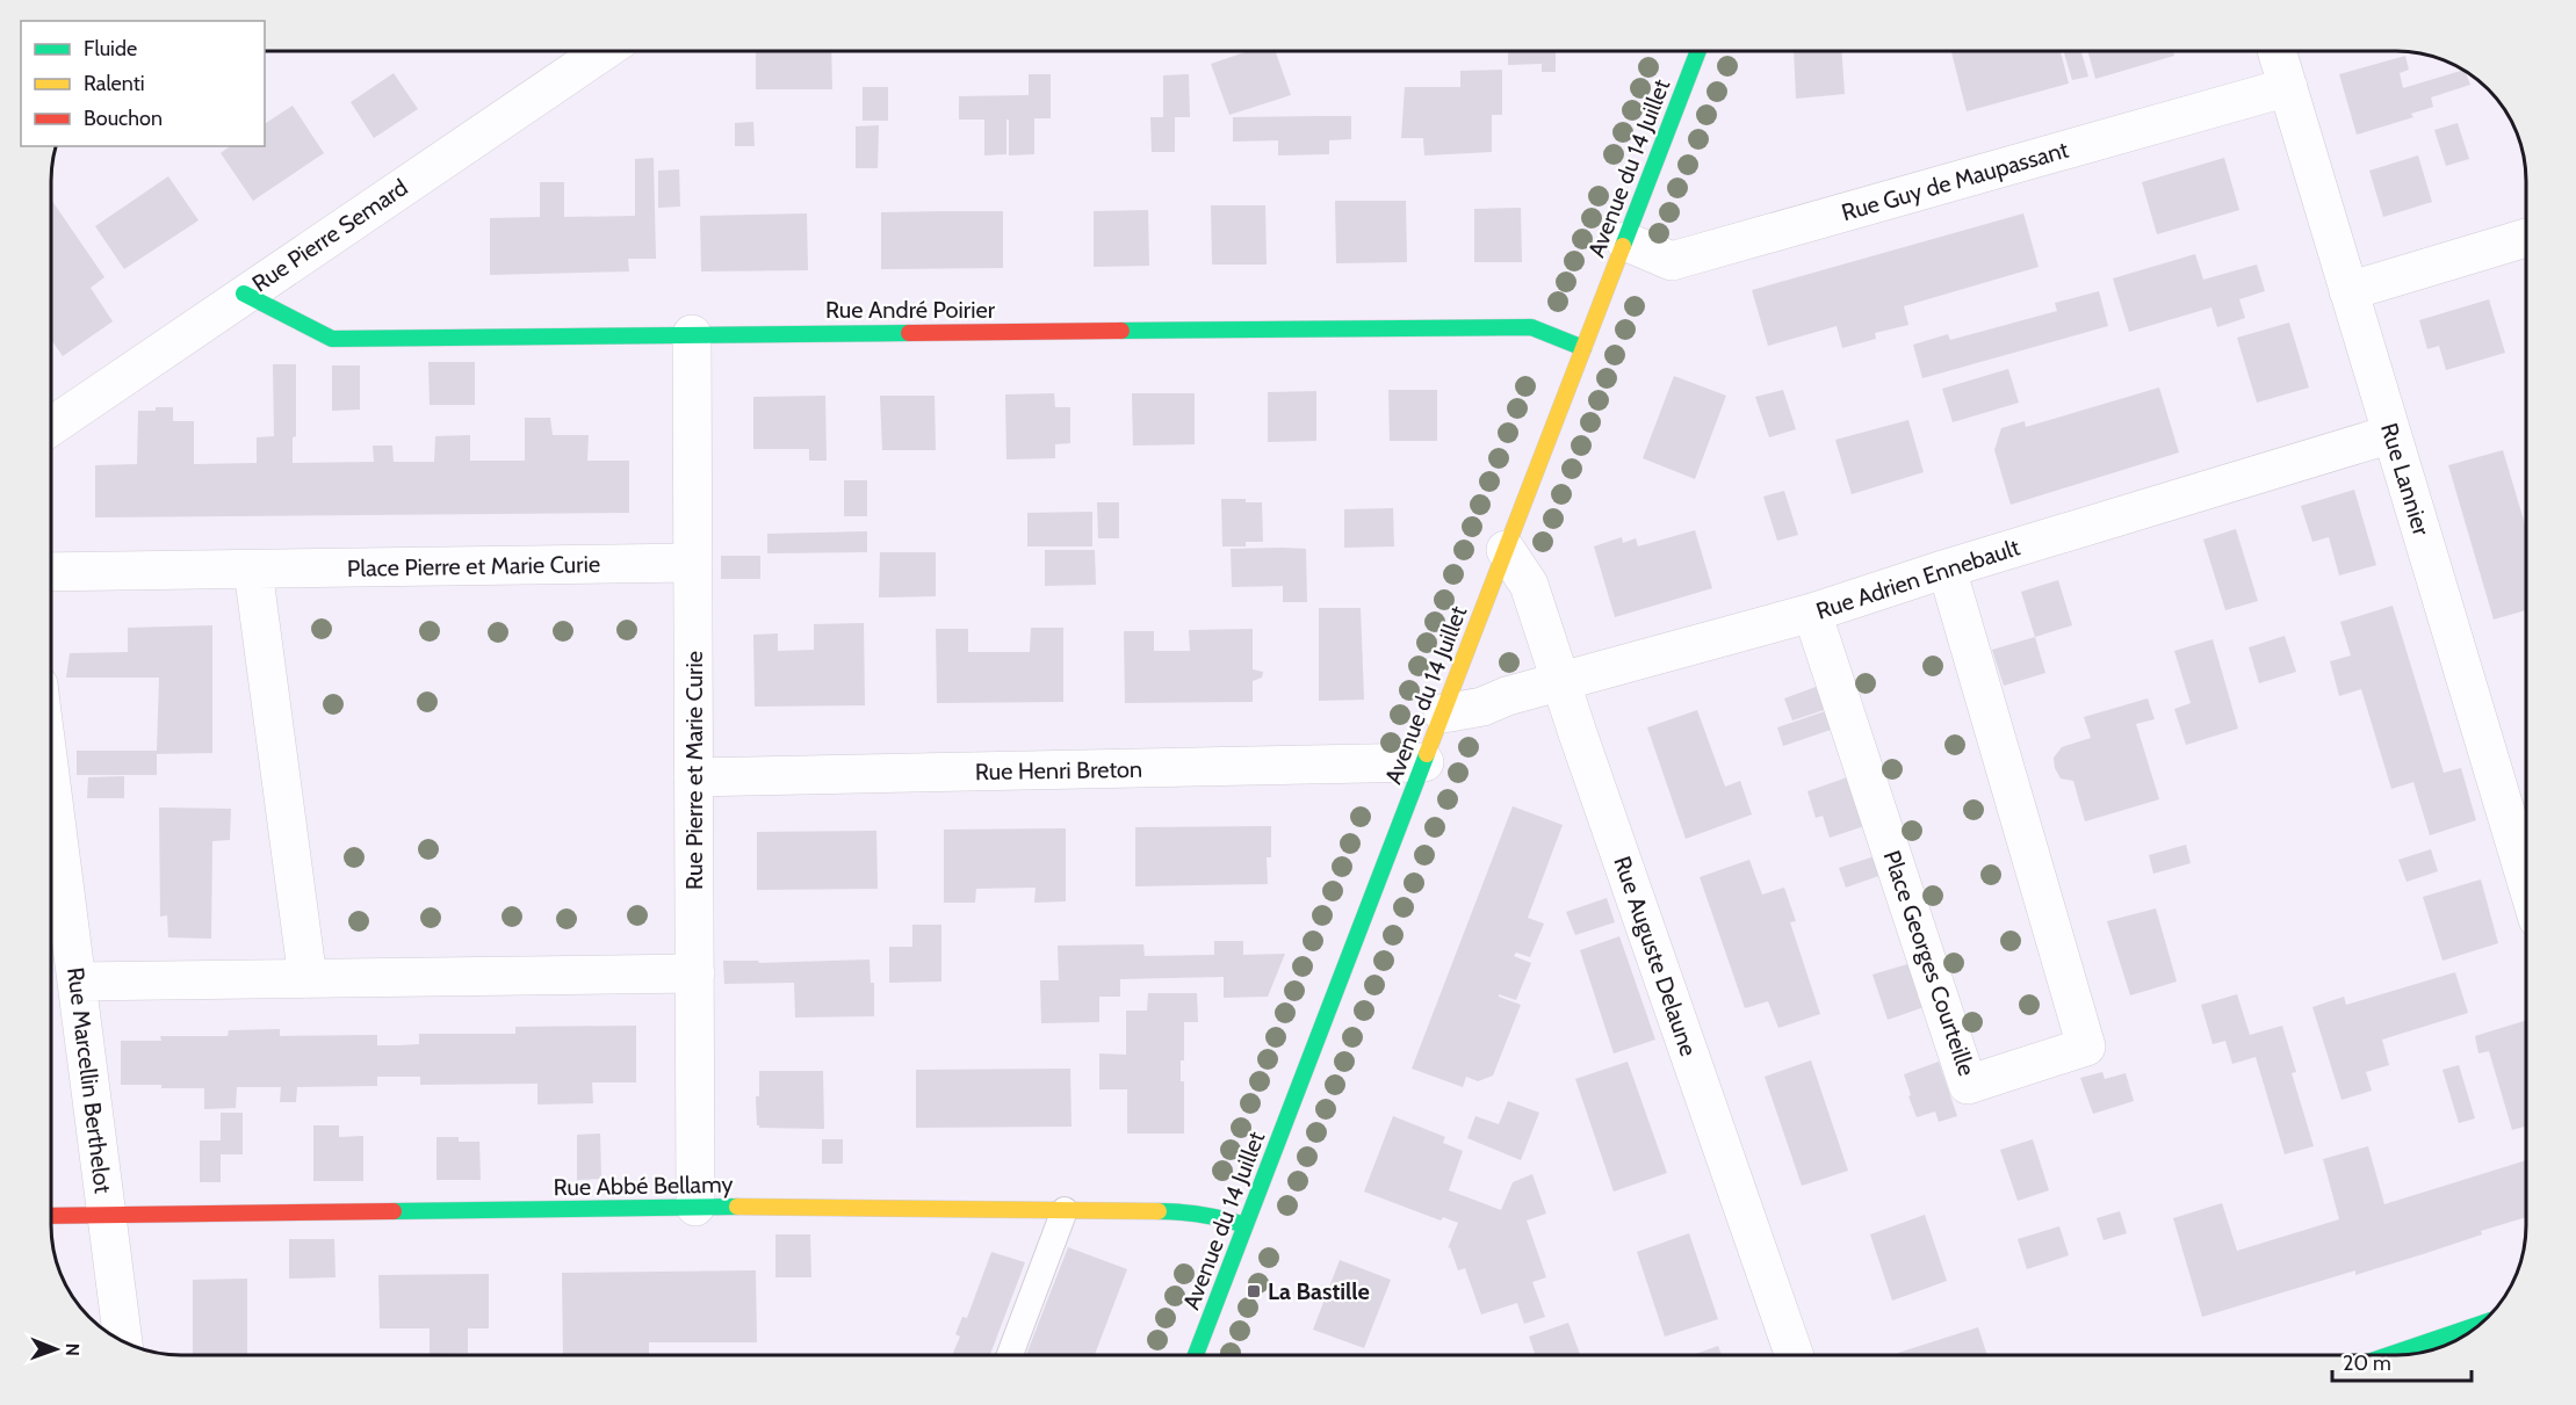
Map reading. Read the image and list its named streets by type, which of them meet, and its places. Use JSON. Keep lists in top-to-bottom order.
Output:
{
  "streets": {
    "street": [
      "Avenue du 14 Juillet",
      "Rue Guy de Maupassant",
      "Rue Pierre Semard",
      "Rue André Poirier",
      "Rue Lannier",
      "Place Pierre et Marie Curie",
      "Rue Adrien Ennebault",
      "Rue Pierre et Marie Curie",
      "Rue Henri Breton",
      "Rue Auguste Delaune",
      "Place Georges Courteille",
      "Rue Marcellin Berthelot",
      "Rue Abbé Bellamy"
    ]
  },
  "crossings": [
    ["Avenue du 14 Juillet", "Rue Guy de Maupassant"],
    ["Avenue du 14 Juillet", "Rue André Poirier"],
    ["Avenue du 14 Juillet", "Rue Adrien Ennebault"],
    ["Avenue du 14 Juillet", "Rue Henri Breton"],
    ["Avenue du 14 Juillet", "Rue Auguste Delaune"],
    ["Avenue du 14 Juillet", "Rue Abbé Bellamy"],
    ["Rue Guy de Maupassant", "Rue Lannier"],
    ["Rue Pierre Semard", "Rue André Poirier"],
    ["Rue André Poirier", "Rue Pierre et Marie Curie"],
    ["Rue Lannier", "Rue Adrien Ennebault"],
    ["Place Pierre et Marie Curie", "Rue Pierre et Marie Curie"],
    ["Rue Adrien Ennebault", "Rue Auguste Delaune"],
    ["Rue Adrien Ennebault", "Place Georges Courteille"],
    ["Rue Pierre et Marie Curie", "Rue Henri Breton"],
    ["Rue Pierre et Marie Curie", "Rue Abbé Bellamy"],
    ["Rue Marcellin Berthelot", "Rue Abbé Bellamy"]
  ],
  "places": {
    "transit": ["La Bastille"]
  },
  "legend": ["Fluide", "Ralenti", "Bouchon"],
  "scale_bar": "20 m",
  "north": "right"
}
